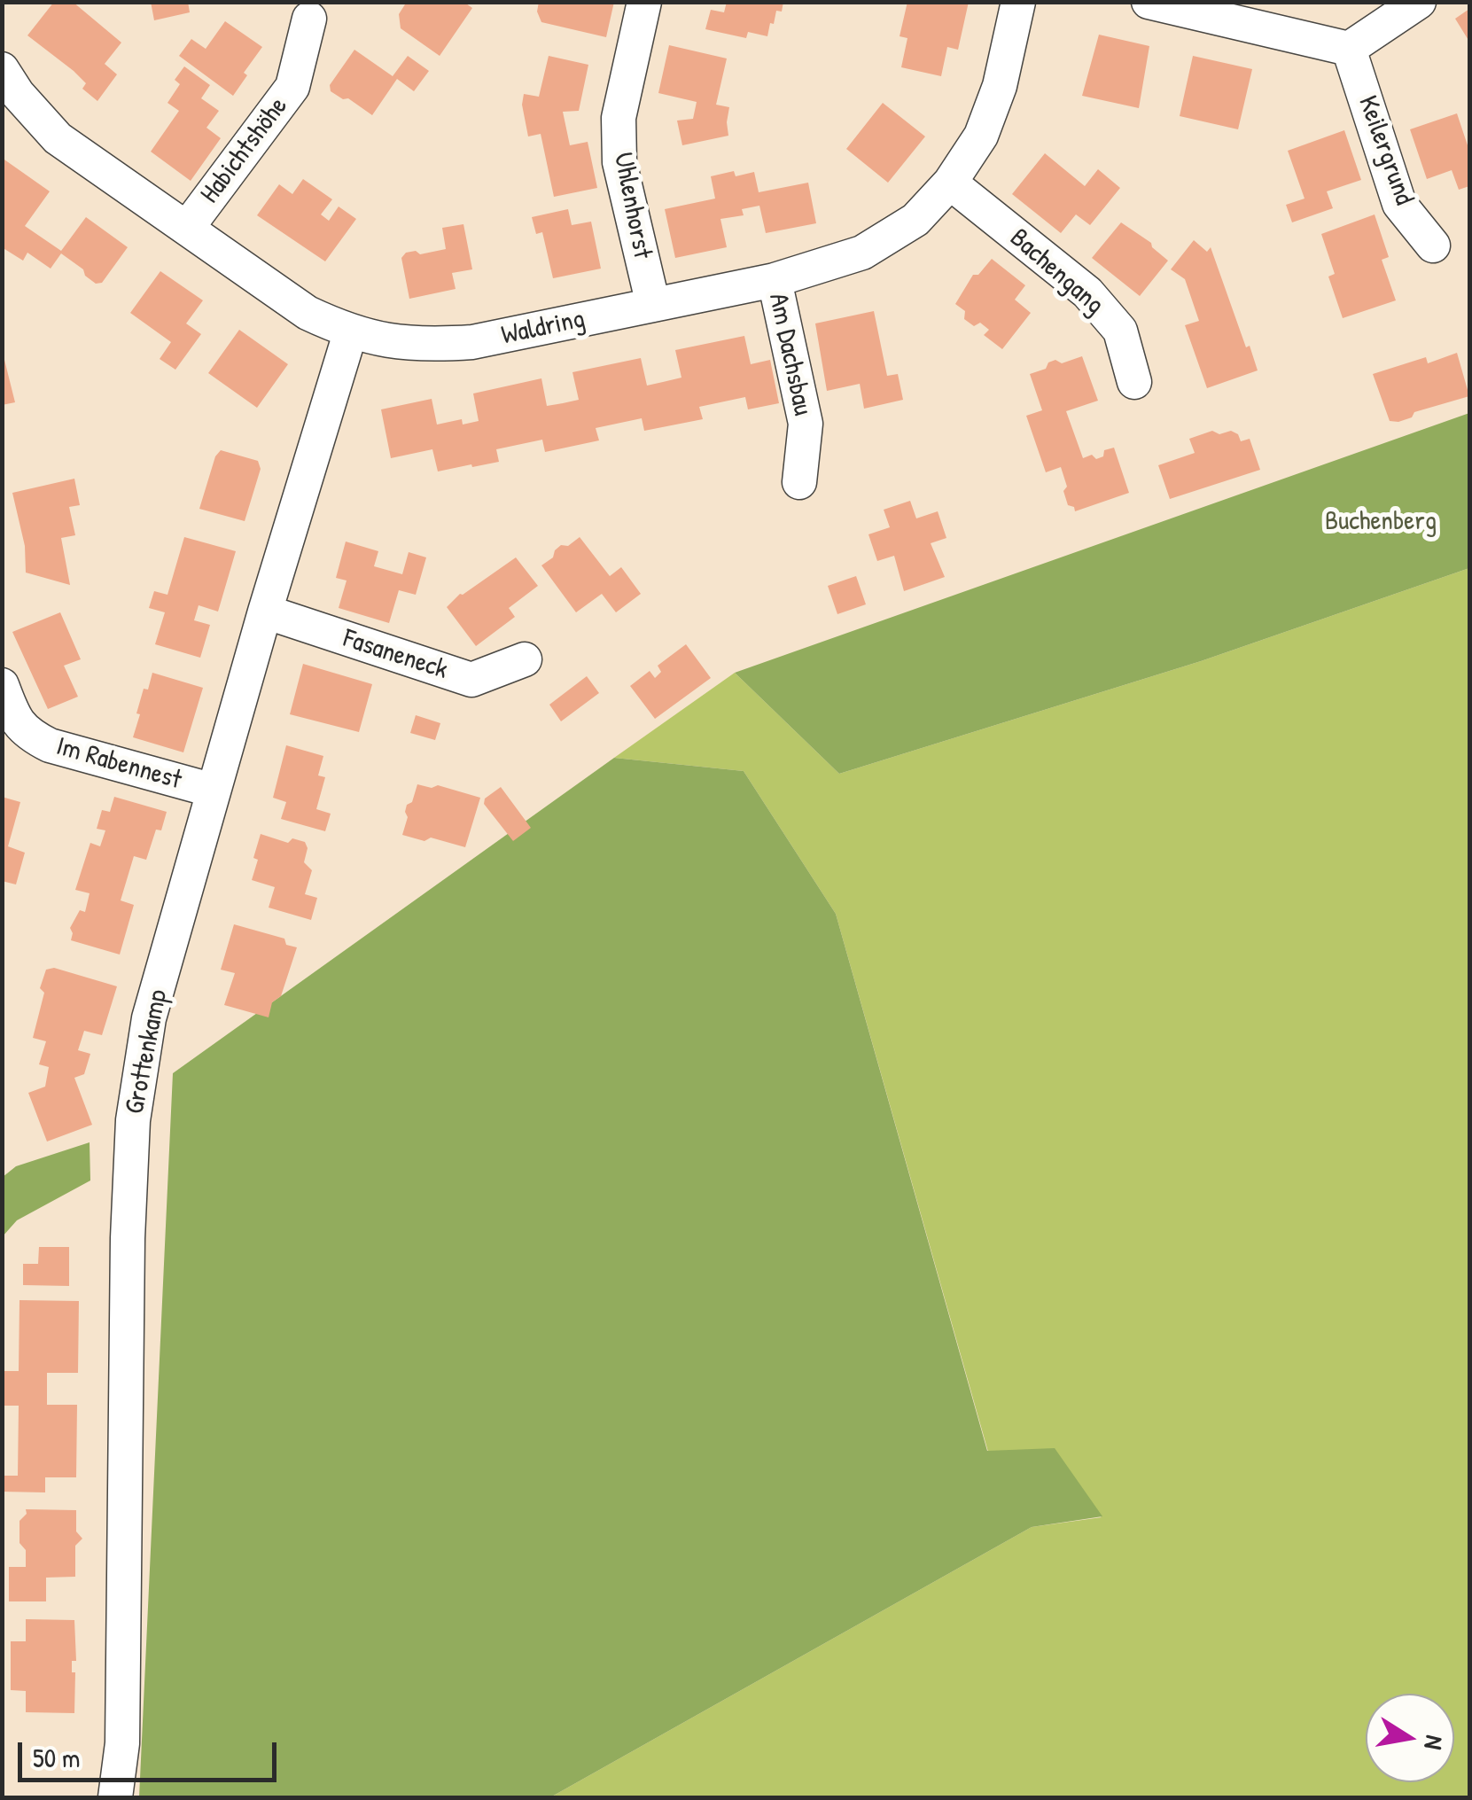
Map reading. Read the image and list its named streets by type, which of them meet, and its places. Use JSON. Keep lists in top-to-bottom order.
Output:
{
  "streets": {
    "street": [
      "Habichtshöhe",
      "Keilergrund",
      "Uhlenhorst",
      "Bachengang",
      "Waldring",
      "Am Dachsbau",
      "Fasaneneck",
      "Im Rabennest",
      "Grottenkamp"
    ]
  },
  "crossings": [
    ["Habichtshöhe", "Waldring"],
    ["Uhlenhorst", "Waldring"],
    ["Bachengang", "Waldring"],
    ["Waldring", "Am Dachsbau"],
    ["Waldring", "Grottenkamp"],
    ["Fasaneneck", "Grottenkamp"],
    ["Im Rabennest", "Grottenkamp"]
  ],
  "parks": ["Buchenberg"],
  "scale_bar": "50 m",
  "north": "right"
}
